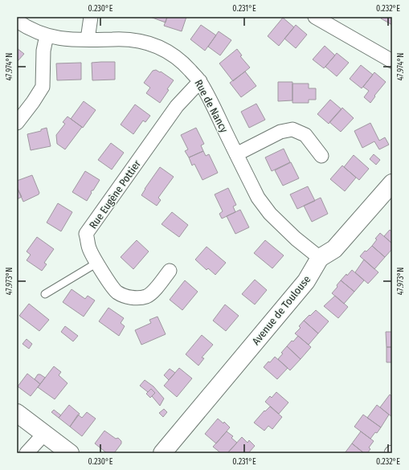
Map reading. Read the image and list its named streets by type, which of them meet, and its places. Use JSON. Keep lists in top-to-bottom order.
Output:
{
  "streets": {
    "street": ["Rue de Nancy", "Rue Eugène Pottier", "Avenue de Toulouse"]
  },
  "crossings": [
    ["Rue de Nancy", "Rue Eugène Pottier"],
    ["Rue de Nancy", "Avenue de Toulouse"]
  ],
  "coordinates": [
    "0.230°E",
    "0.231°E",
    "0.232°E",
    "47.974°N",
    "47.973°N"
  ]
}
